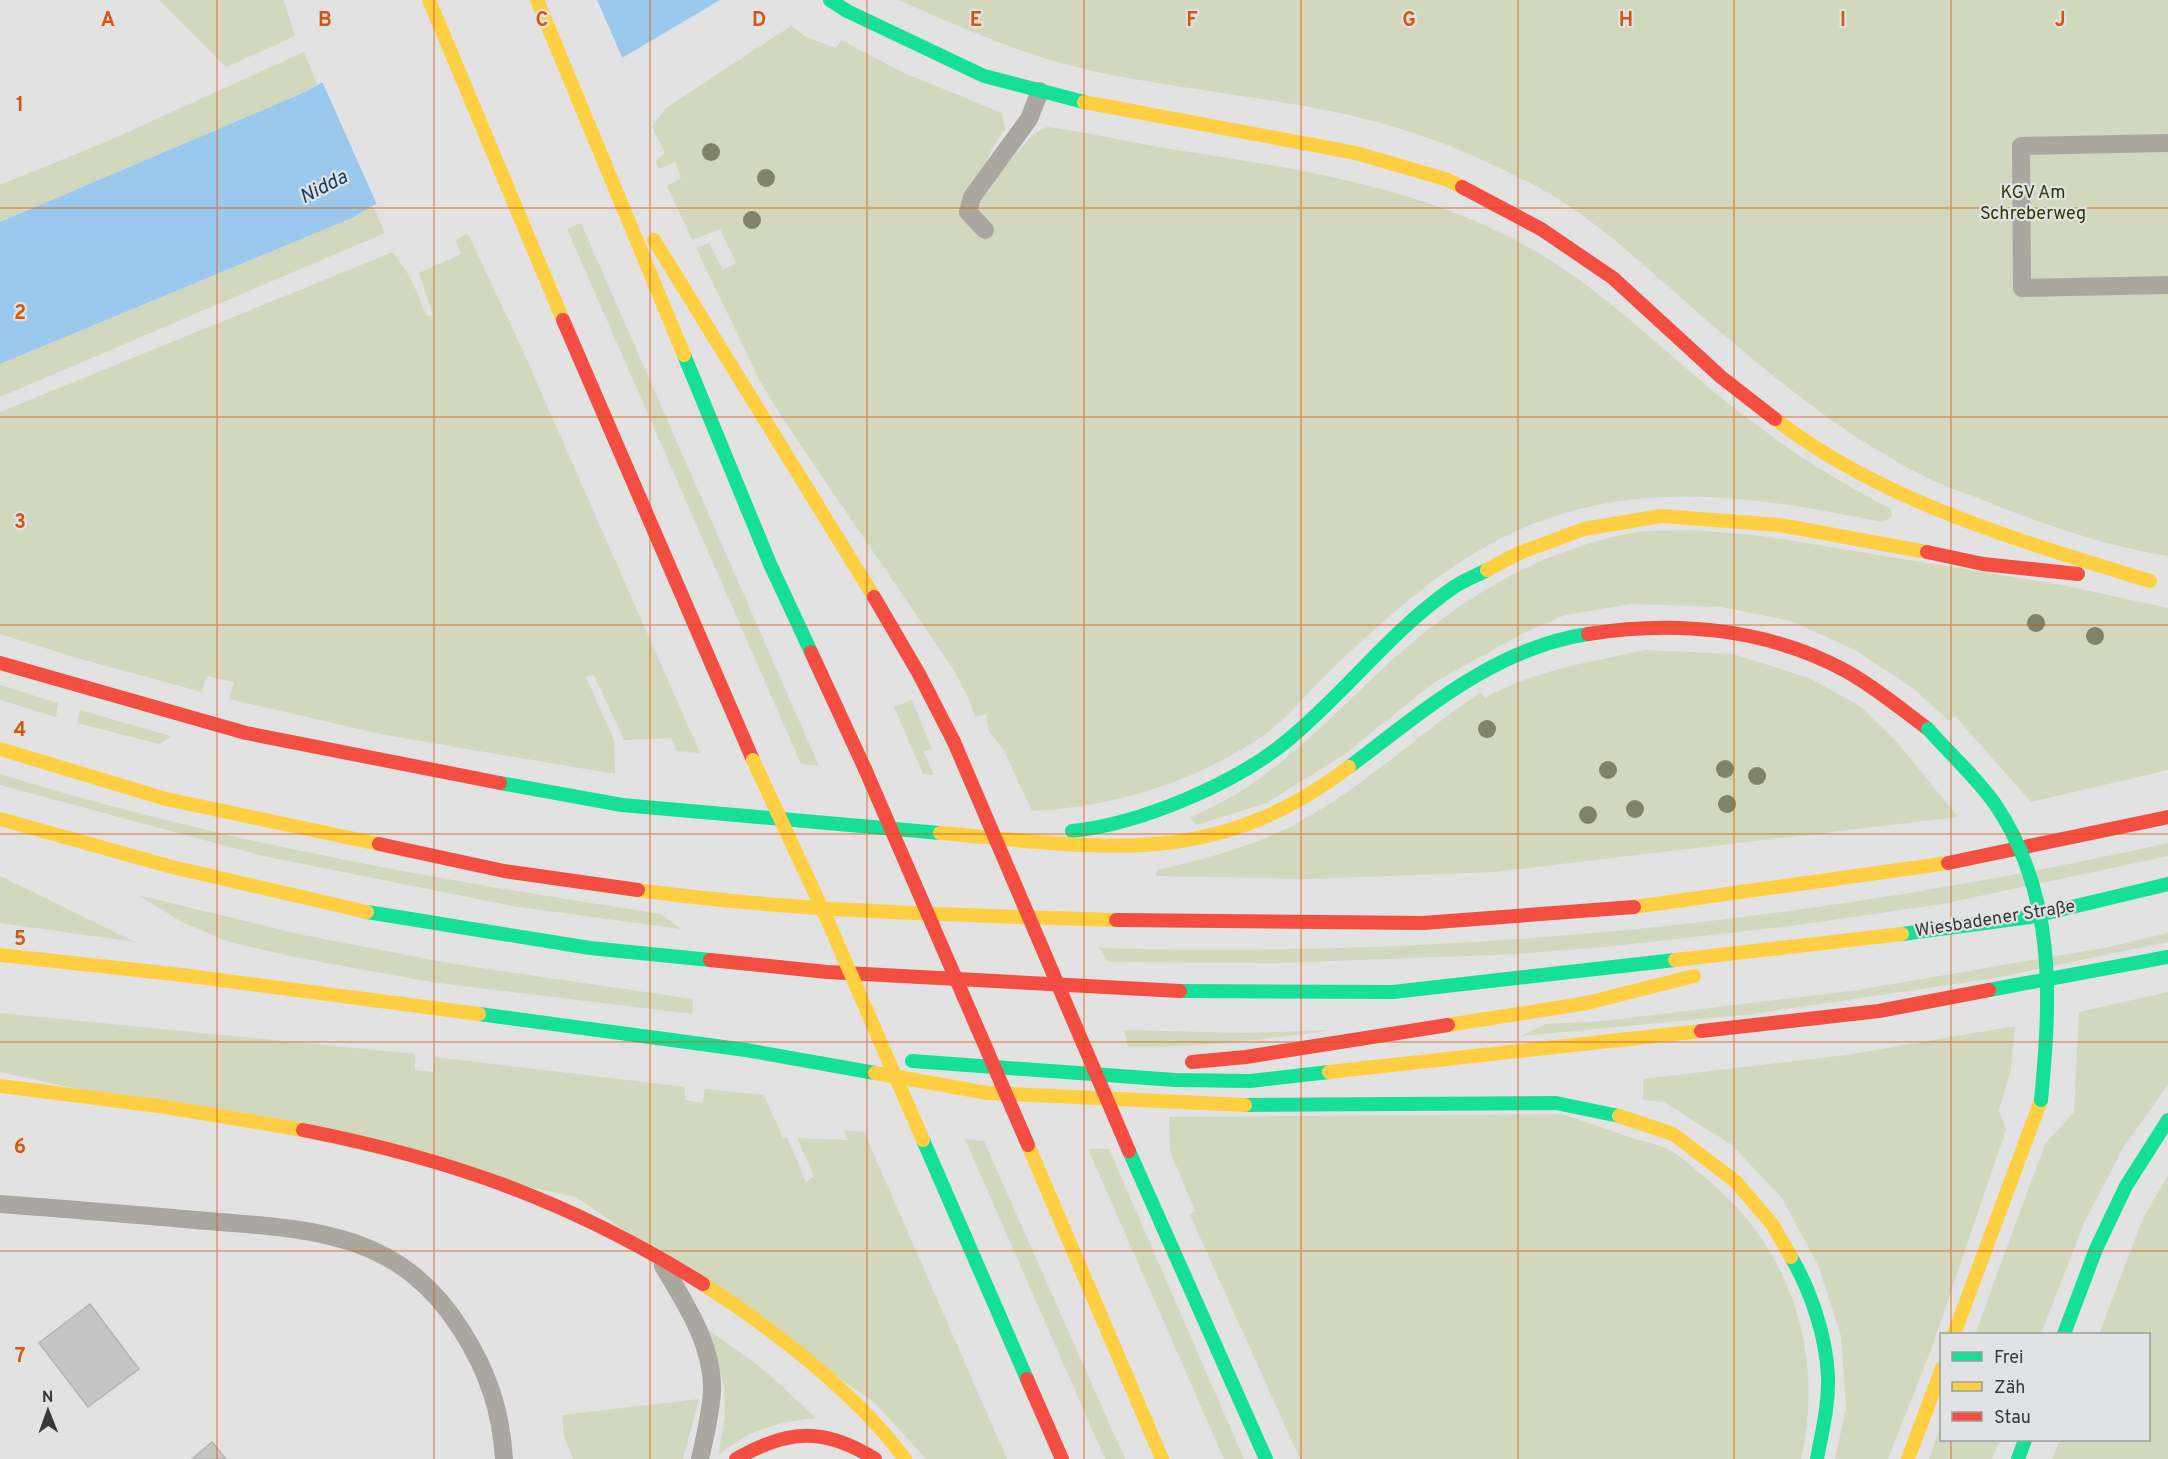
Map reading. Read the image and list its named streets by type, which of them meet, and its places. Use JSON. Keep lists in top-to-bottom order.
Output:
{
  "streets": {
    "highway": ["Wiesbadener Straße"]
  },
  "water": ["Nidda"],
  "parks": ["KGV Am Schreberweg"],
  "legend": ["Frei", "Zäh", "Stau"],
  "north": "top",
  "grid": {
    "columns": [
      "A",
      "B",
      "C",
      "D",
      "E",
      "F",
      "G",
      "H",
      "I",
      "J"
    ],
    "rows": [
      "1",
      "2",
      "3",
      "4",
      "5",
      "6",
      "7"
    ]
  }
}
